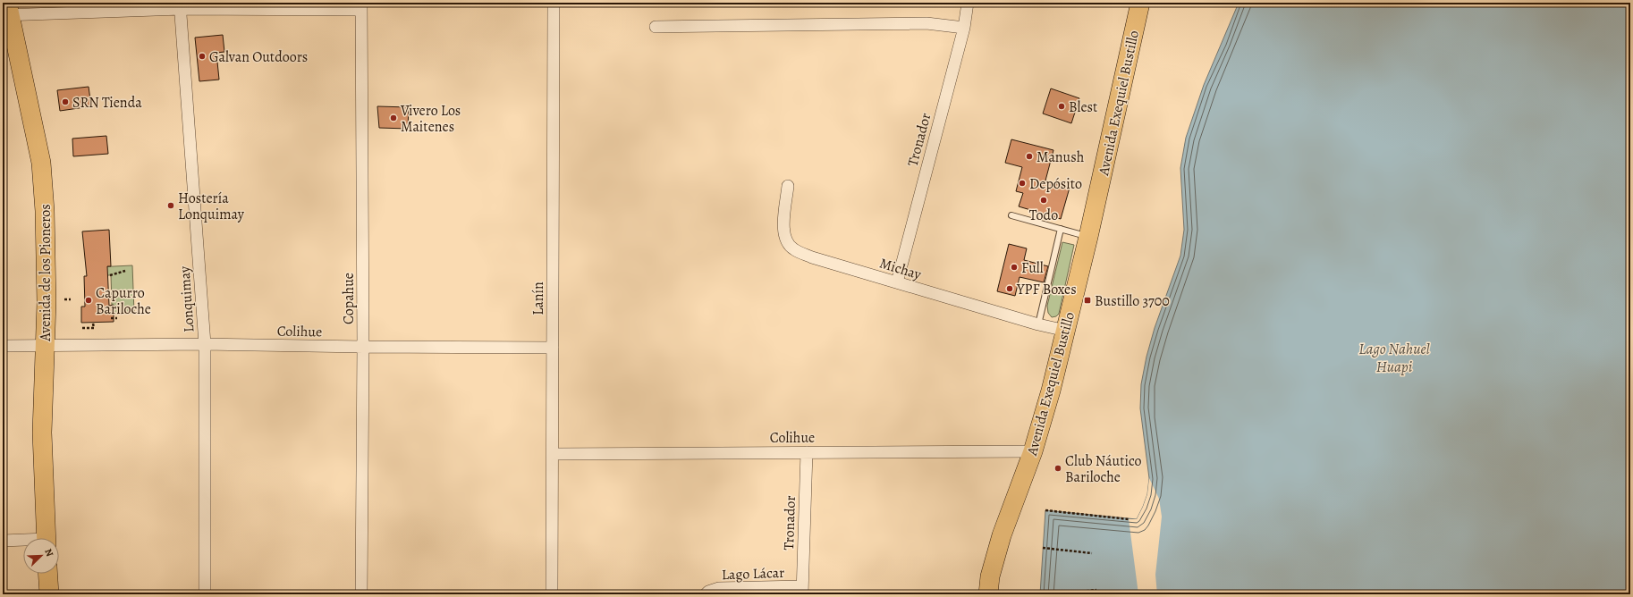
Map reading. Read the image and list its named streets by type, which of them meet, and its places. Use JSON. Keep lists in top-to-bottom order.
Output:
{
  "streets": {
    "main road": ["Avenida Exequiel Bustillo", "Avenida de los Pioneros"],
    "street": [
      "Tronador",
      "Michay",
      "Copahue",
      "Lanín",
      "Lonquimay",
      "Colihue",
      "Lago Lácar"
    ]
  },
  "crossings": [
    ["Avenida Exequiel Bustillo", "Michay"],
    ["Avenida Exequiel Bustillo", "Colihue"],
    ["Tronador", "Michay"],
    ["Tronador", "Colihue"],
    ["Tronador", "Lago Lácar"],
    ["Avenida de los Pioneros", "Colihue"],
    ["Copahue", "Colihue"],
    ["Lanín", "Colihue"],
    ["Lonquimay", "Colihue"]
  ],
  "water": ["Lago Nahuel Huapi"],
  "places": {
    "other": [
      "Galvan Outdoors",
      "SRN Tienda",
      "Blest",
      "Vivero Los Maitenes",
      "Manush",
      "Depósito",
      "Todo",
      "Hostería Lonquimay",
      "Full",
      "YPF Boxes",
      "Capurro Bariloche",
      "Club Náutico Bariloche"
    ],
    "transit": ["Bustillo 3700"]
  },
  "north": "top right"
}
